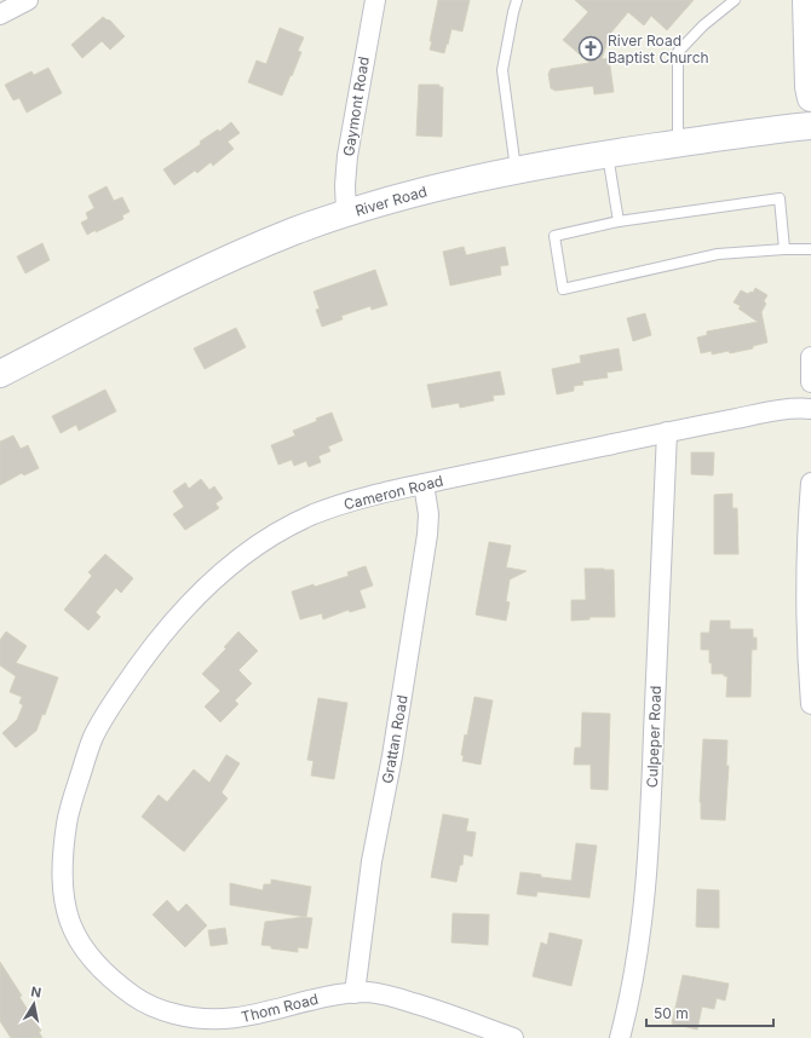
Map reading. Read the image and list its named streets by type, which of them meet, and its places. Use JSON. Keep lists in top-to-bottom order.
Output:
{
  "streets": {
    "main road": ["River Road"],
    "street": [
      "Gaymont Road",
      "Cameron Road",
      "Culpeper Road",
      "Grattan Road",
      "Thom Road"
    ]
  },
  "crossings": [
    ["Gaymont Road", "River Road"],
    ["Cameron Road", "Culpeper Road"],
    ["Cameron Road", "Grattan Road"],
    ["Cameron Road", "Thom Road"],
    ["Grattan Road", "Thom Road"]
  ],
  "places": {
    "church": ["River Road Baptist Church"]
  },
  "scale_bar": "50 m",
  "north": "top"
}
